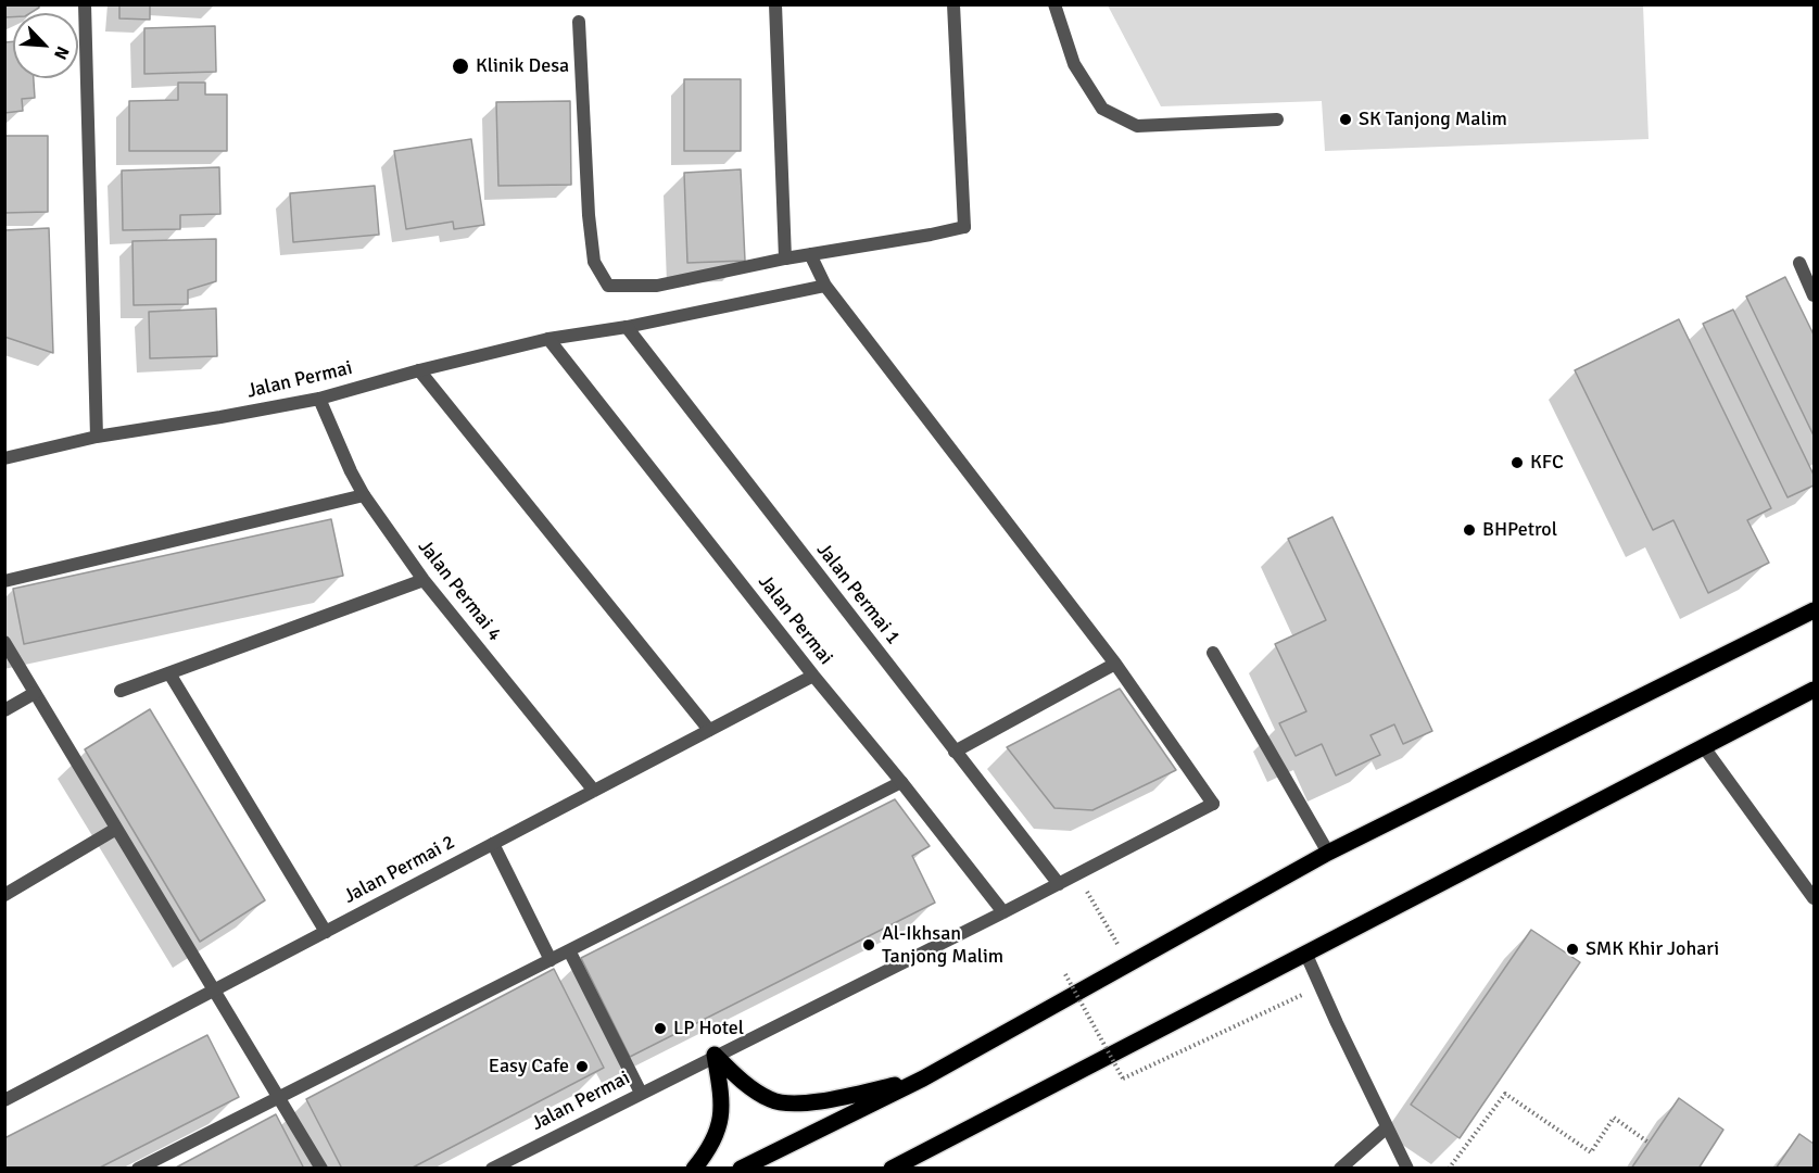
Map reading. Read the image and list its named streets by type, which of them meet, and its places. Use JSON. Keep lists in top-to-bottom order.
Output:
{
  "streets": {
    "street": [
      "Jalan Permai",
      "Jalan Permai 4",
      "Jalan Permai 1",
      "Jalan Permai 2"
    ]
  },
  "crossings": [
    ["Jalan Permai", "Jalan Permai 4"],
    ["Jalan Permai", "Jalan Permai 2"],
    ["Jalan Permai 4", "Jalan Permai 2"]
  ],
  "places": [
    "Klinik Desa",
    "SK Tanjong Malim",
    "KFC",
    "BHPetrol",
    "Al-Ikhsan Tanjong Malim",
    "SMK Khir Johari",
    "LP Hotel",
    "Easy Cafe"
  ],
  "north": "bottom right"
}
